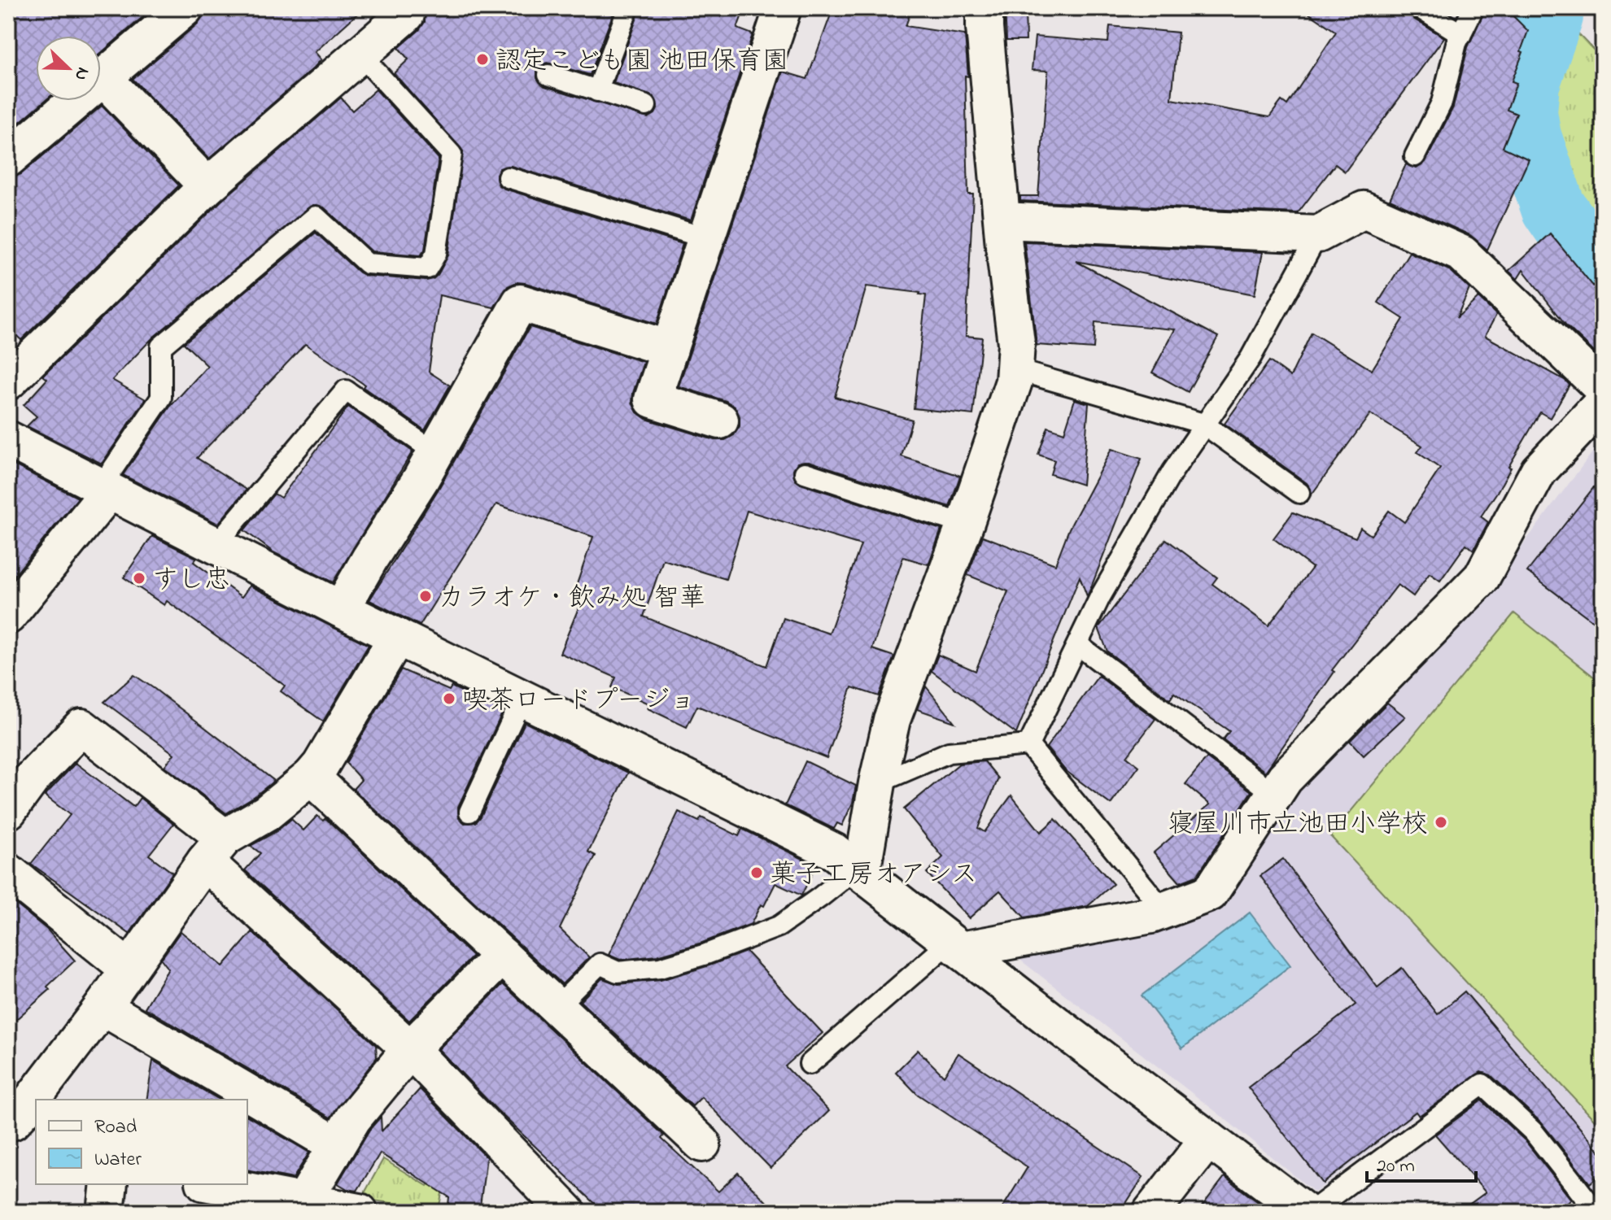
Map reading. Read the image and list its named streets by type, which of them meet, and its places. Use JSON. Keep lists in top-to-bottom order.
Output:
{
  "places": [
    "認定こども園 池田保育園",
    "すし忠",
    "カラオケ・飲み処 智華",
    "喫茶ロードプージョ",
    "寝屋川市立池田小学校",
    "菓子工房オアシス"
  ],
  "legend": ["Road", "Water"],
  "scale_bar": "20 m",
  "north": "bottom right"
}
